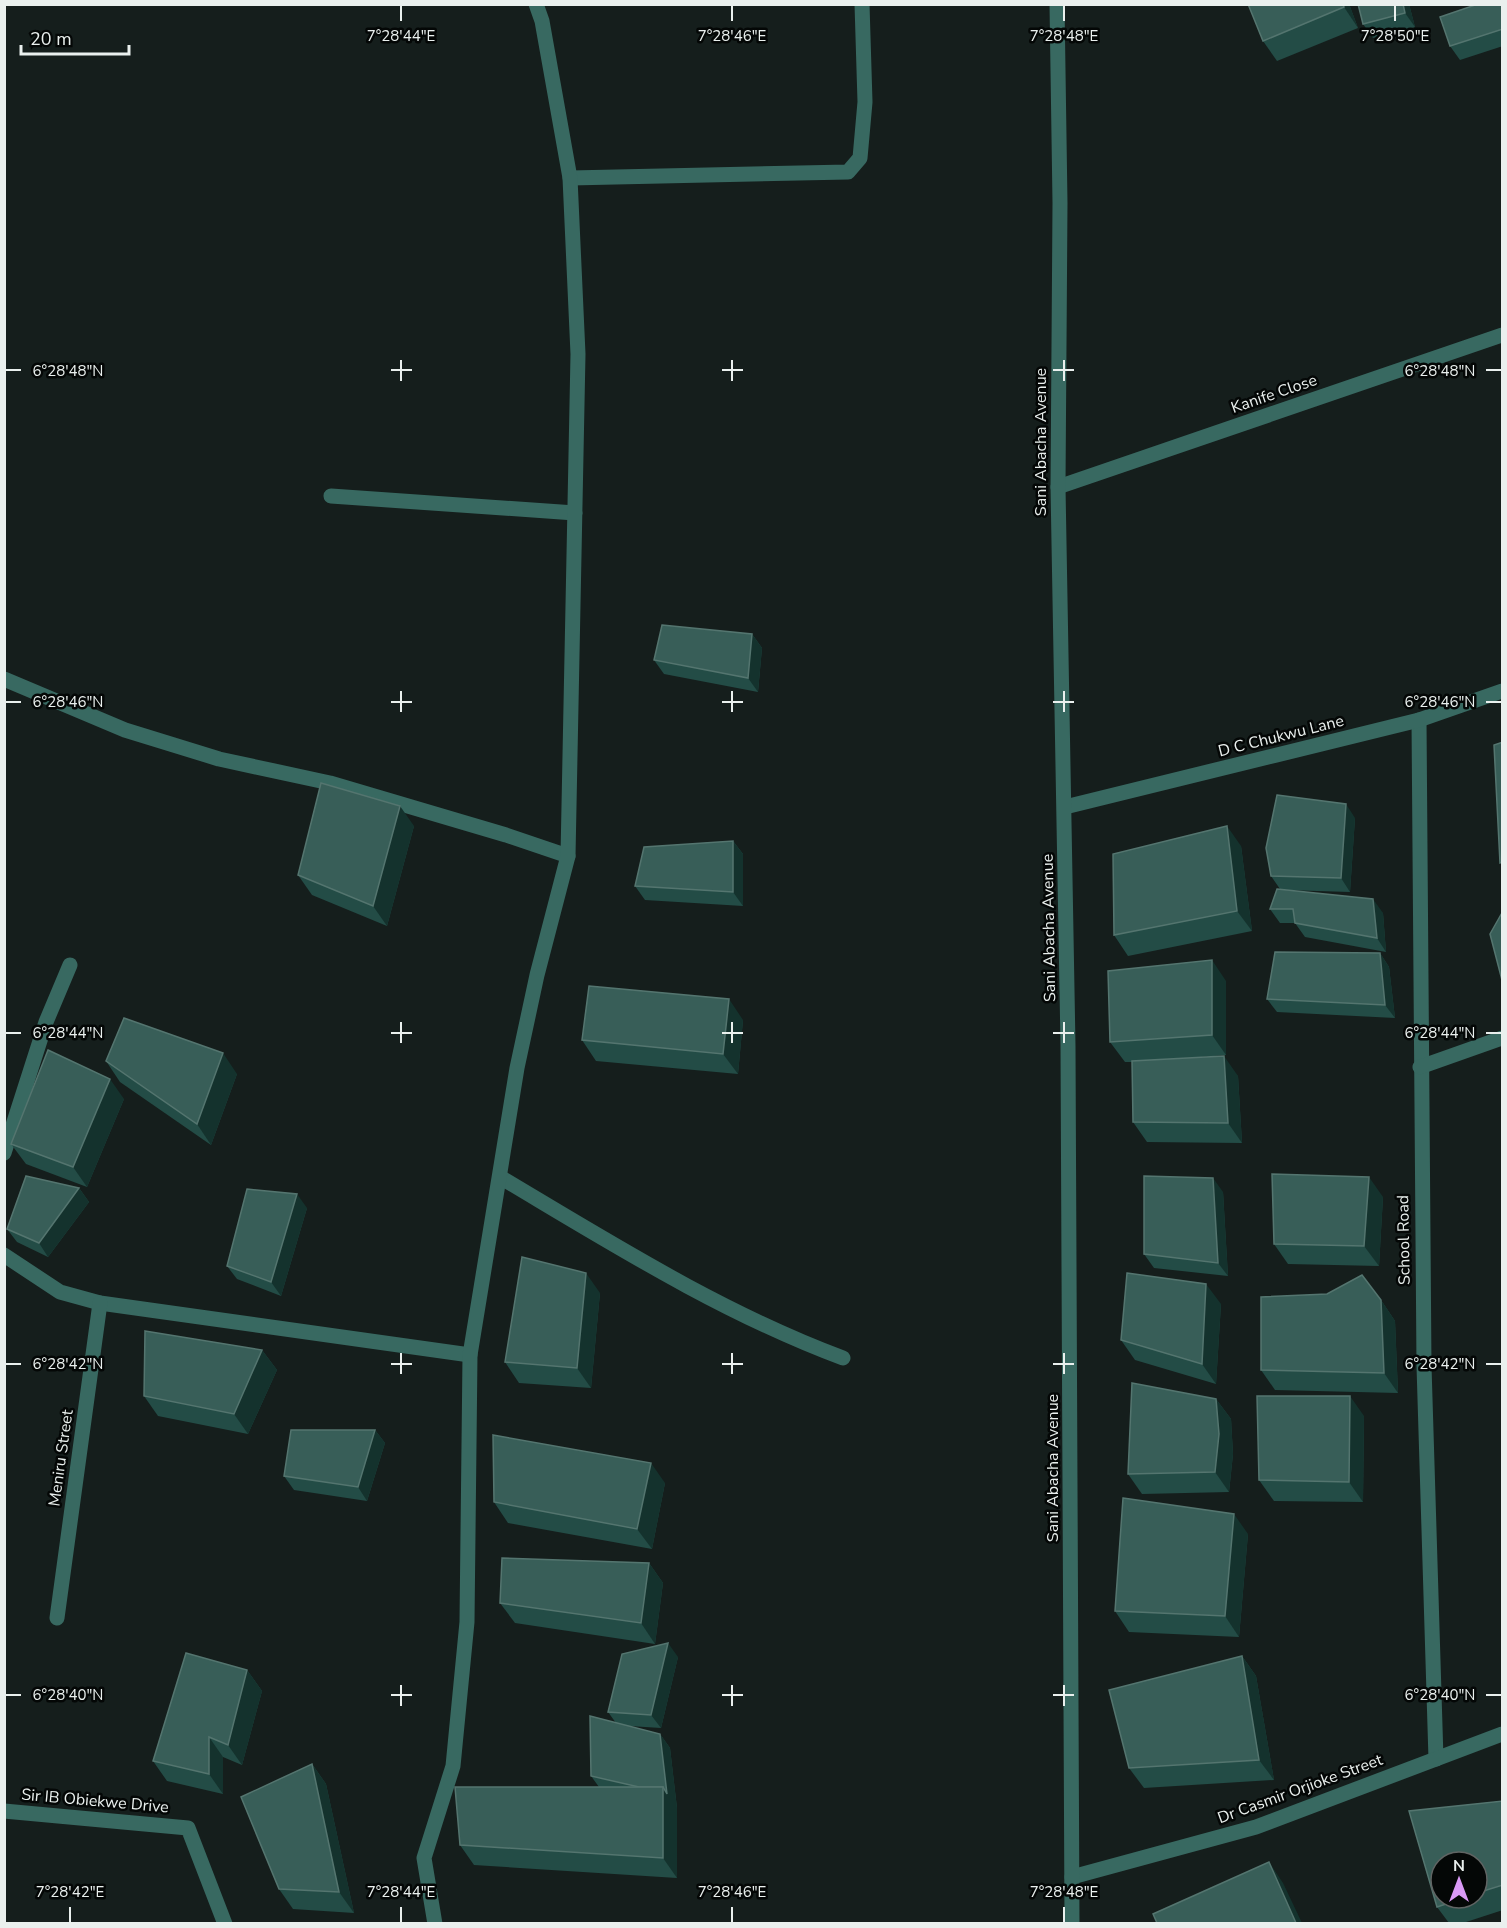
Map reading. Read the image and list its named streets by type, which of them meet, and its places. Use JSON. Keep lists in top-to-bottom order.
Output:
{
  "streets": {
    "street": [
      "Kanife Close",
      "Sani Abacha Avenue",
      "D C Chukwu Lane",
      "School Road",
      "Meniru Street",
      "Dr Casmir Orjioke Street",
      "Sir IB Obiekwe Drive"
    ]
  },
  "crossings": [
    ["Kanife Close", "Sani Abacha Avenue"],
    ["Sani Abacha Avenue", "D C Chukwu Lane"],
    ["Sani Abacha Avenue", "Dr Casmir Orjioke Street"],
    ["D C Chukwu Lane", "School Road"],
    ["School Road", "Dr Casmir Orjioke Street"]
  ],
  "scale_bar": "20 m",
  "north": "top",
  "coordinates": [
    "7°28'44\"E",
    "7°28'46\"E",
    "7°28'48\"E",
    "7°28'50\"E",
    "6°28'48\"N",
    "6°28'46\"N",
    "6°28'44\"N",
    "6°28'42\"N",
    "6°28'40\"N",
    "7°28'42\"E"
  ]
}
